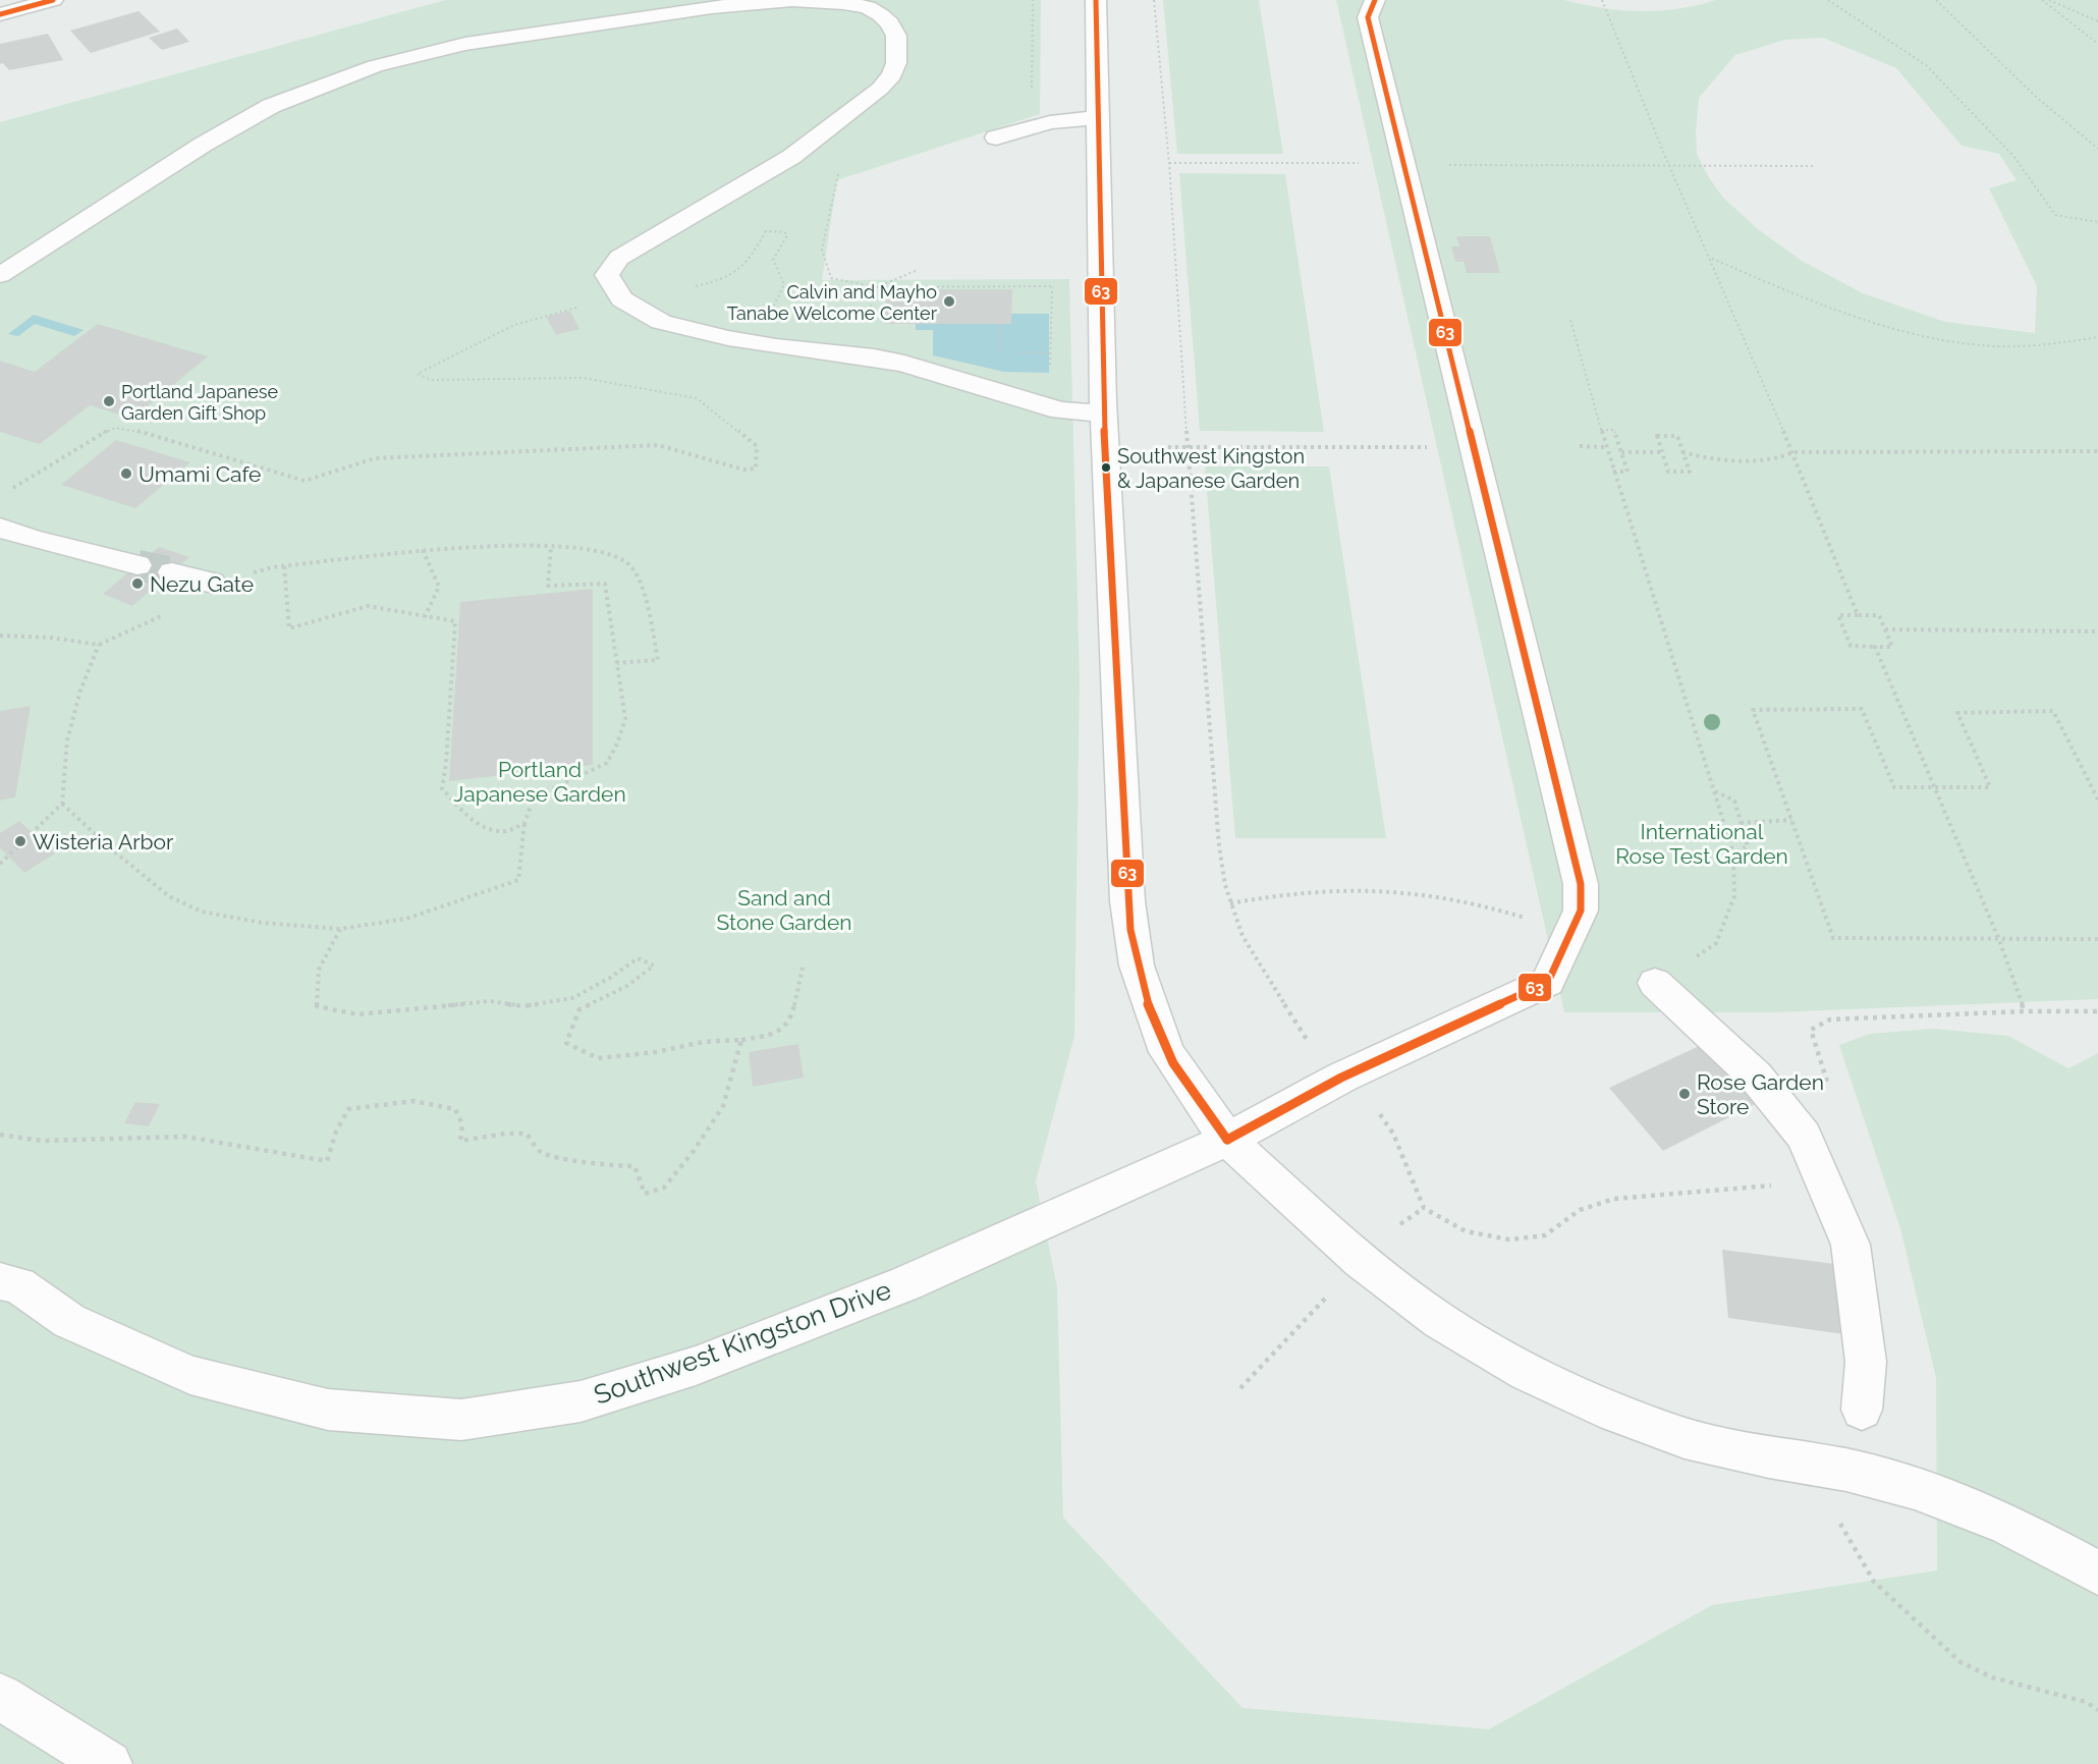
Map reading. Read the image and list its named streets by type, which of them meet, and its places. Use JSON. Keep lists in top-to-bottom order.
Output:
{
  "streets": {
    "street": ["Southwest Kingston Drive"]
  },
  "parks": ["Portland Japanese Garden", "International Rose Test Garden", "Sand and Stone Garden"],
  "places": [
    "Calvin and Mayho Tanabe Welcome Center",
    "Portland Japanese Garden Gift Shop",
    "Southwest Kingston & Japanese Garden",
    "Umami Cafe",
    "Nezu Gate",
    "Wisteria Arbor",
    "Rose Garden Store"
  ],
  "lines": ["transit line 63"]
}
